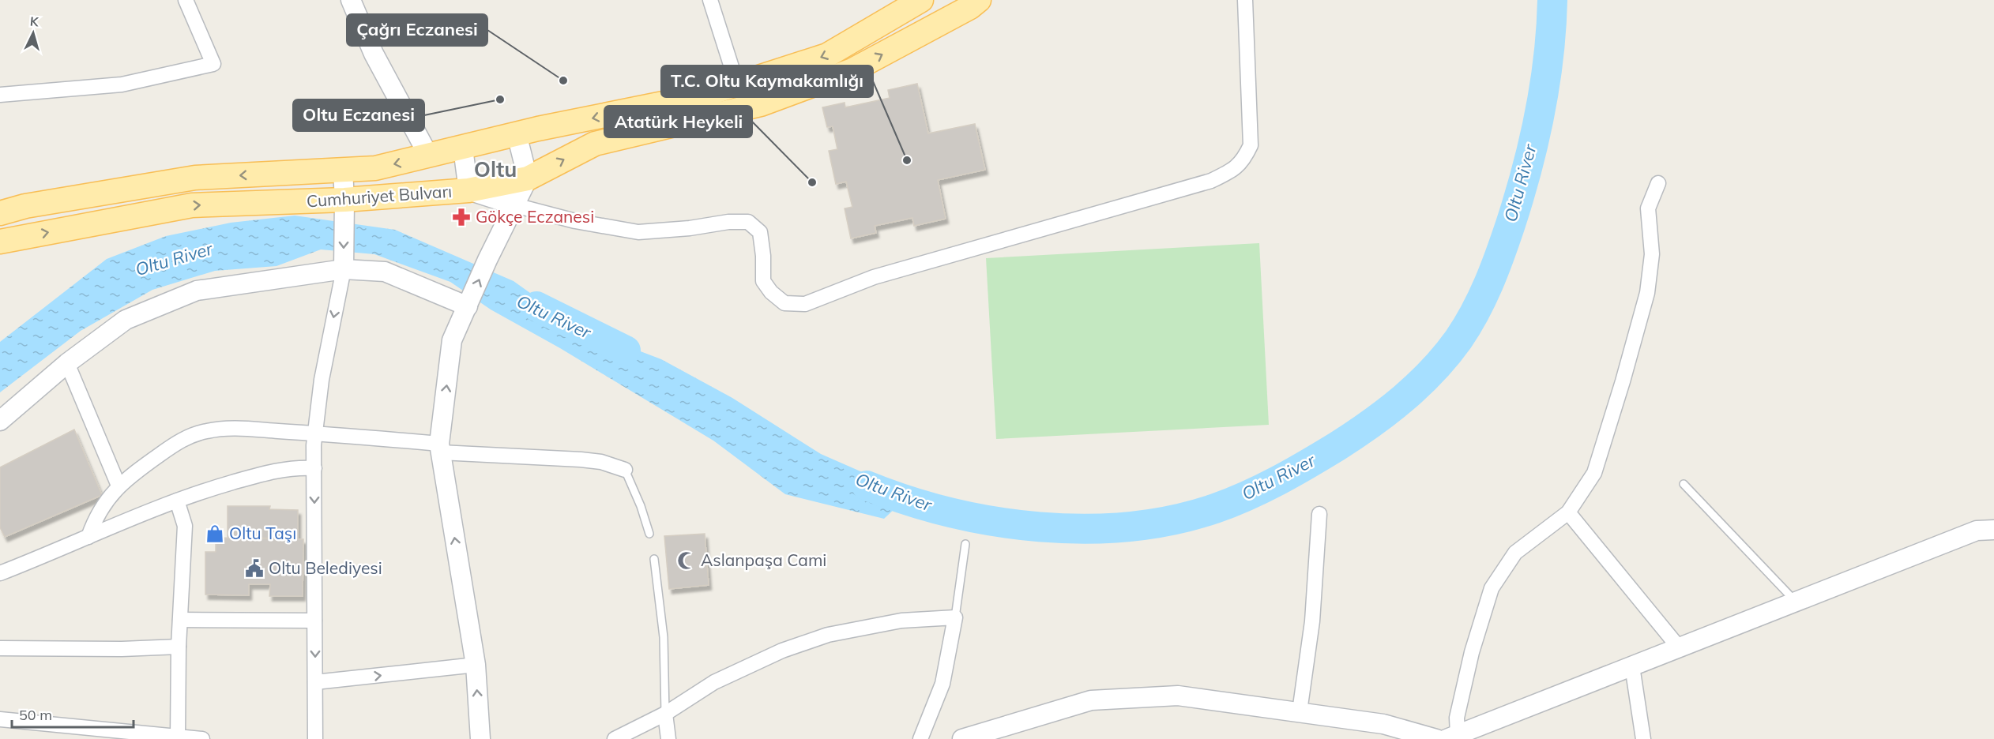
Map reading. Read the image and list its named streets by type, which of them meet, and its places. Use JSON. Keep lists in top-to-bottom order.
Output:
{
  "streets": {
    "main road": ["Cumhuriyet Bulvarı"]
  },
  "districts": ["Oltu"],
  "water": ["Oltu River"],
  "places": {
    "other": [
      "Çağrı Eczanesi",
      "Oltu Eczanesi",
      "T.C. Oltu Kaymakamlığı",
      "Atatürk Heykeli"
    ],
    "pharmacy": ["Gökçe Eczanesi"],
    "shop": ["Oltu Taşı"],
    "mosque": ["Aslanpaşa Cami"],
    "public building": ["Oltu Belediyesi"]
  },
  "scale_bar": "50 m",
  "north": "top"
}
